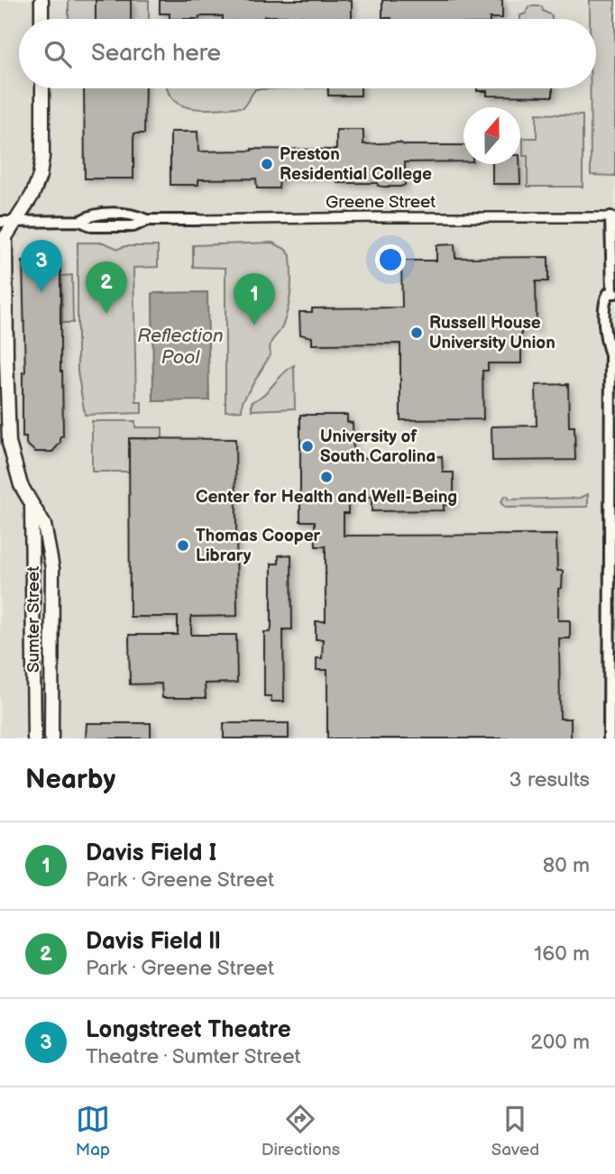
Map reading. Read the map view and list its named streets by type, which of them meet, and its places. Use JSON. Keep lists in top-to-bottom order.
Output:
{
  "streets": {
    "street": ["Greene Street", "Sumter Street"]
  },
  "crossings": [
    ["Greene Street", "Sumter Street"]
  ],
  "water": ["Reflection Pool"],
  "places": [
    "Preston Residential College",
    "Russell House University Union",
    "University of South Carolina",
    "Center for Health and Well-Being",
    "Thomas Cooper Library"
  ],
  "north": "top",
  "page": {
    "search": "Search here",
    "pins": ["3", "2", "1"],
    "heading": ["Nearby", "3 results"],
    "list": [
      {
        "mark": "1",
        "name": "Davis Field I",
        "note": "Park · Greene Street",
        "value": "80 m"
      },
      {
        "mark": "2",
        "name": "Davis Field ll",
        "note": "Park · Greene Street",
        "value": "160 m"
      },
      {
        "mark": "3",
        "name": "Longstreet Theatre",
        "note": "Theatre · Sumter Street",
        "value": "200 m"
      }
    ],
    "nav": ["Map", "Directions", "Saved"]
  }
}
